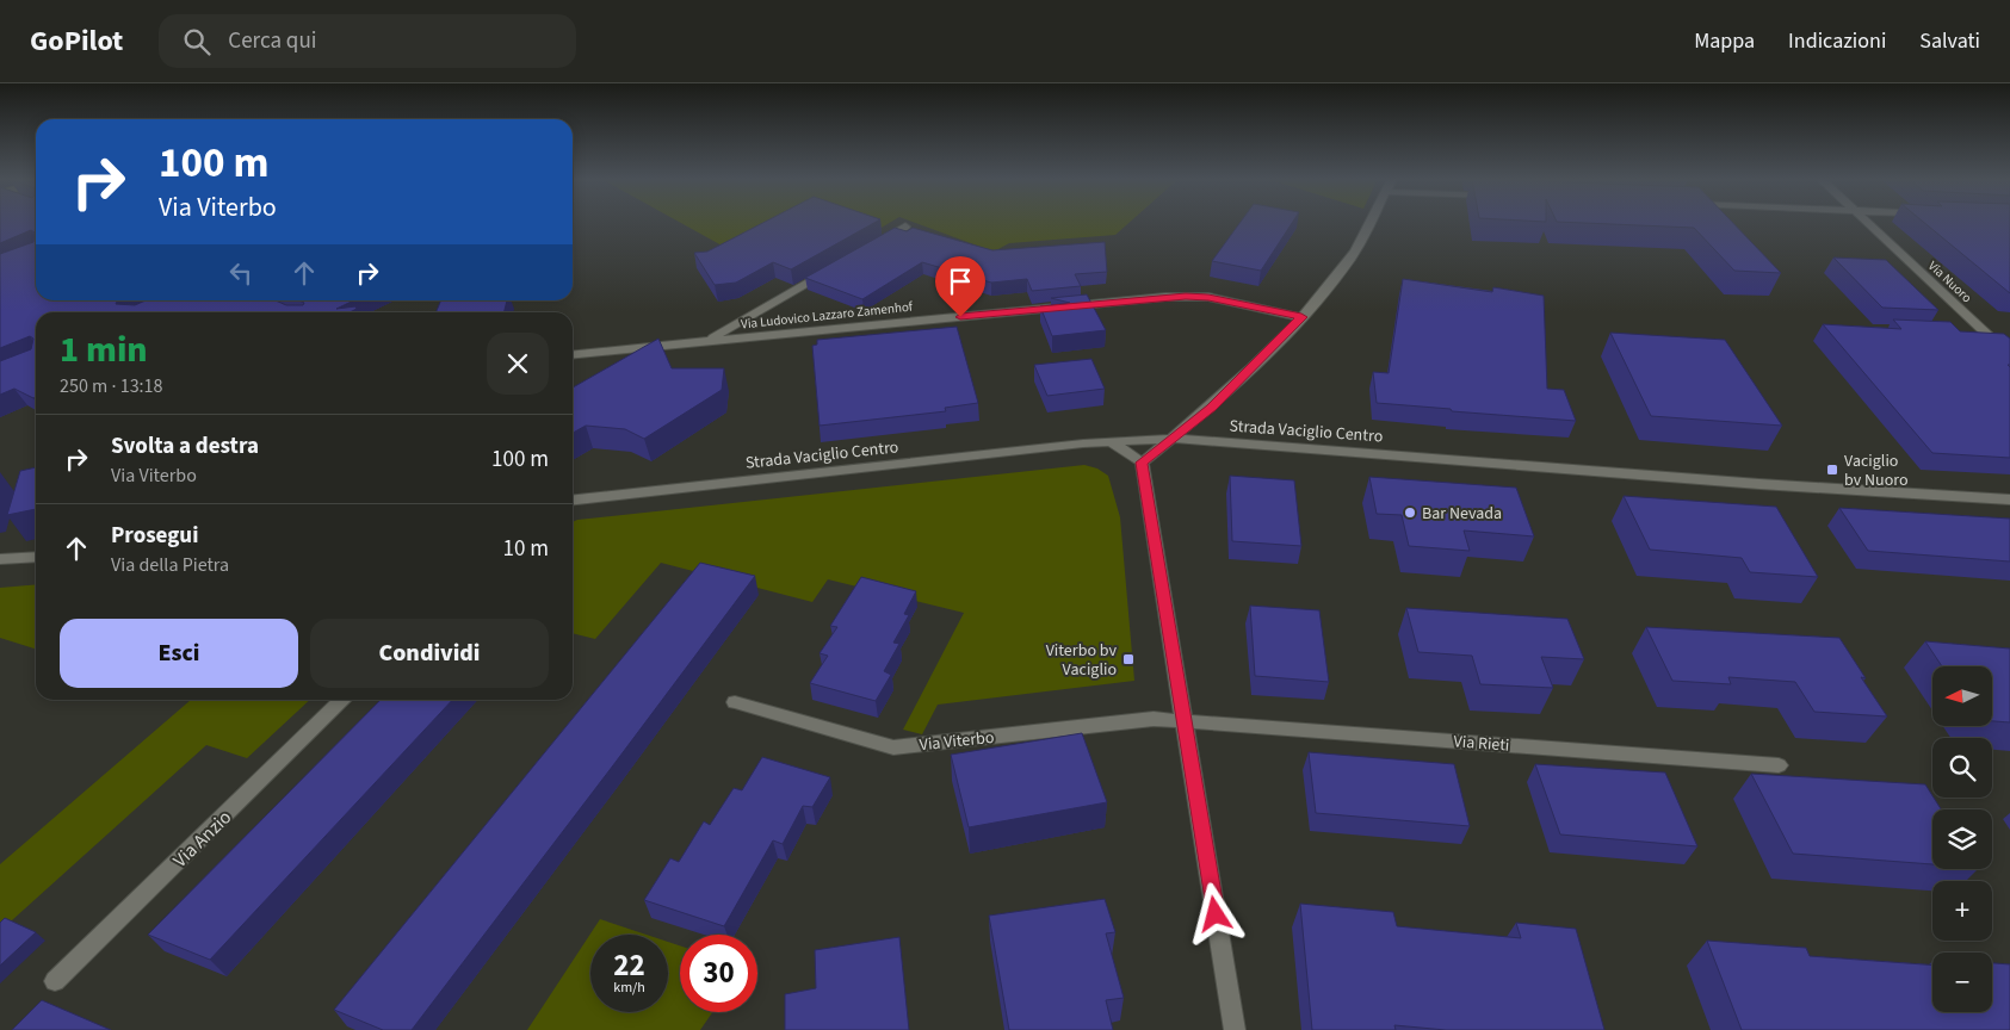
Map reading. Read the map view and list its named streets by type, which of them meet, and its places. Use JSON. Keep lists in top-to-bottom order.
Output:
{
  "streets": {
    "street": [
      "Via Nuoro",
      "Via Ludovico Lazzaro Zamenhof",
      "Strada Vaciglio Centro",
      "Via Viterbo",
      "Via Rieti",
      "Via Anzio"
    ]
  },
  "crossings": [
    ["Via Viterbo", "Via Rieti"]
  ],
  "places": {
    "transit": ["Vaciglio bv Nuoro", "Viterbo bv Vaciglio"],
    "other": ["Bar Nevada"]
  },
  "north": "left",
  "page": {
    "header": "GoPilot",
    "search": "Cerca qui",
    "nav": ["Mappa", "Indicazioni", "Salvati"],
    "turn": ["100 m", "Via Viterbo"],
    "heading": ["1 min", "250 m · 13:18"],
    "list": [
      {
        "name": "Svolta a destra",
        "note": "Via Viterbo",
        "value": "100 m"
      },
      {
        "name": "Prosegui",
        "note": "Via della Pietra",
        "value": "10 m"
      }
    ],
    "buttons": ["Esci", "Condividi"],
    "map_buttons": ["+", "−"],
    "speed": "22 km/h",
    "limit": "30"
  }
}
